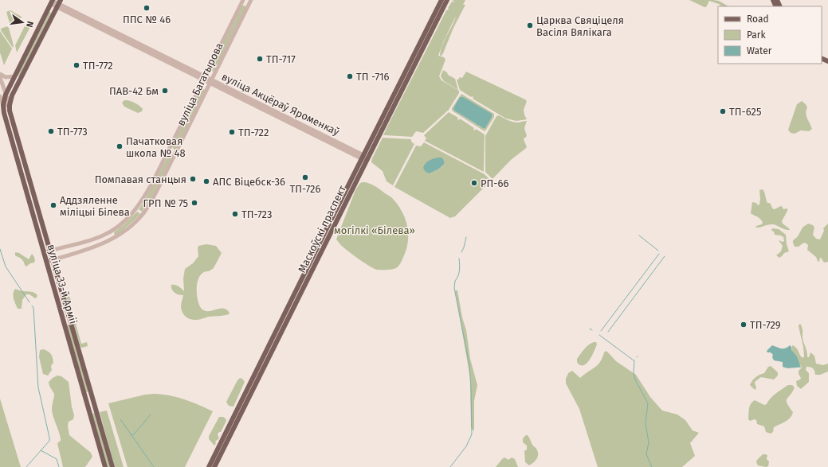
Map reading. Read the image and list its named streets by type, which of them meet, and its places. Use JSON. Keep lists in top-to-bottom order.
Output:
{
  "streets": {
    "main road": ["Маскоўскі праспект", "вуліца 33-й Арміі"],
    "street": ["вуліца Багатырова", "вуліца Акцёраў Яроменкаў"]
  },
  "crossings": [
    ["вуліца Багатырова", "вуліца Акцёраў Яроменкаў"],
    ["вуліца Багатырова", "вуліца 33-й Арміі"],
    ["вуліца Акцёраў Яроменкаў", "Маскоўскі праспект"]
  ],
  "parks": ["могілкі «Білева»"],
  "places": [
    "ППС № 46",
    "Царква Свяціцеля Васіля Вялікага",
    "ТП-717",
    "ТП-772",
    "ТП -716",
    "ПАВ-42 Бм",
    "ТП-625",
    "ТП-773",
    "ТП-722",
    "Пачатковая школа № 48",
    "ТП-726",
    "Помпавая станцыя",
    "АПС Віцебск-36",
    "РП-66",
    "ГРП № 75",
    "Аддзяленне міліцыі Білева",
    "ТП-723",
    "ТП-729"
  ],
  "legend": ["Road", "Park", "Water"],
  "north": "right"
}
